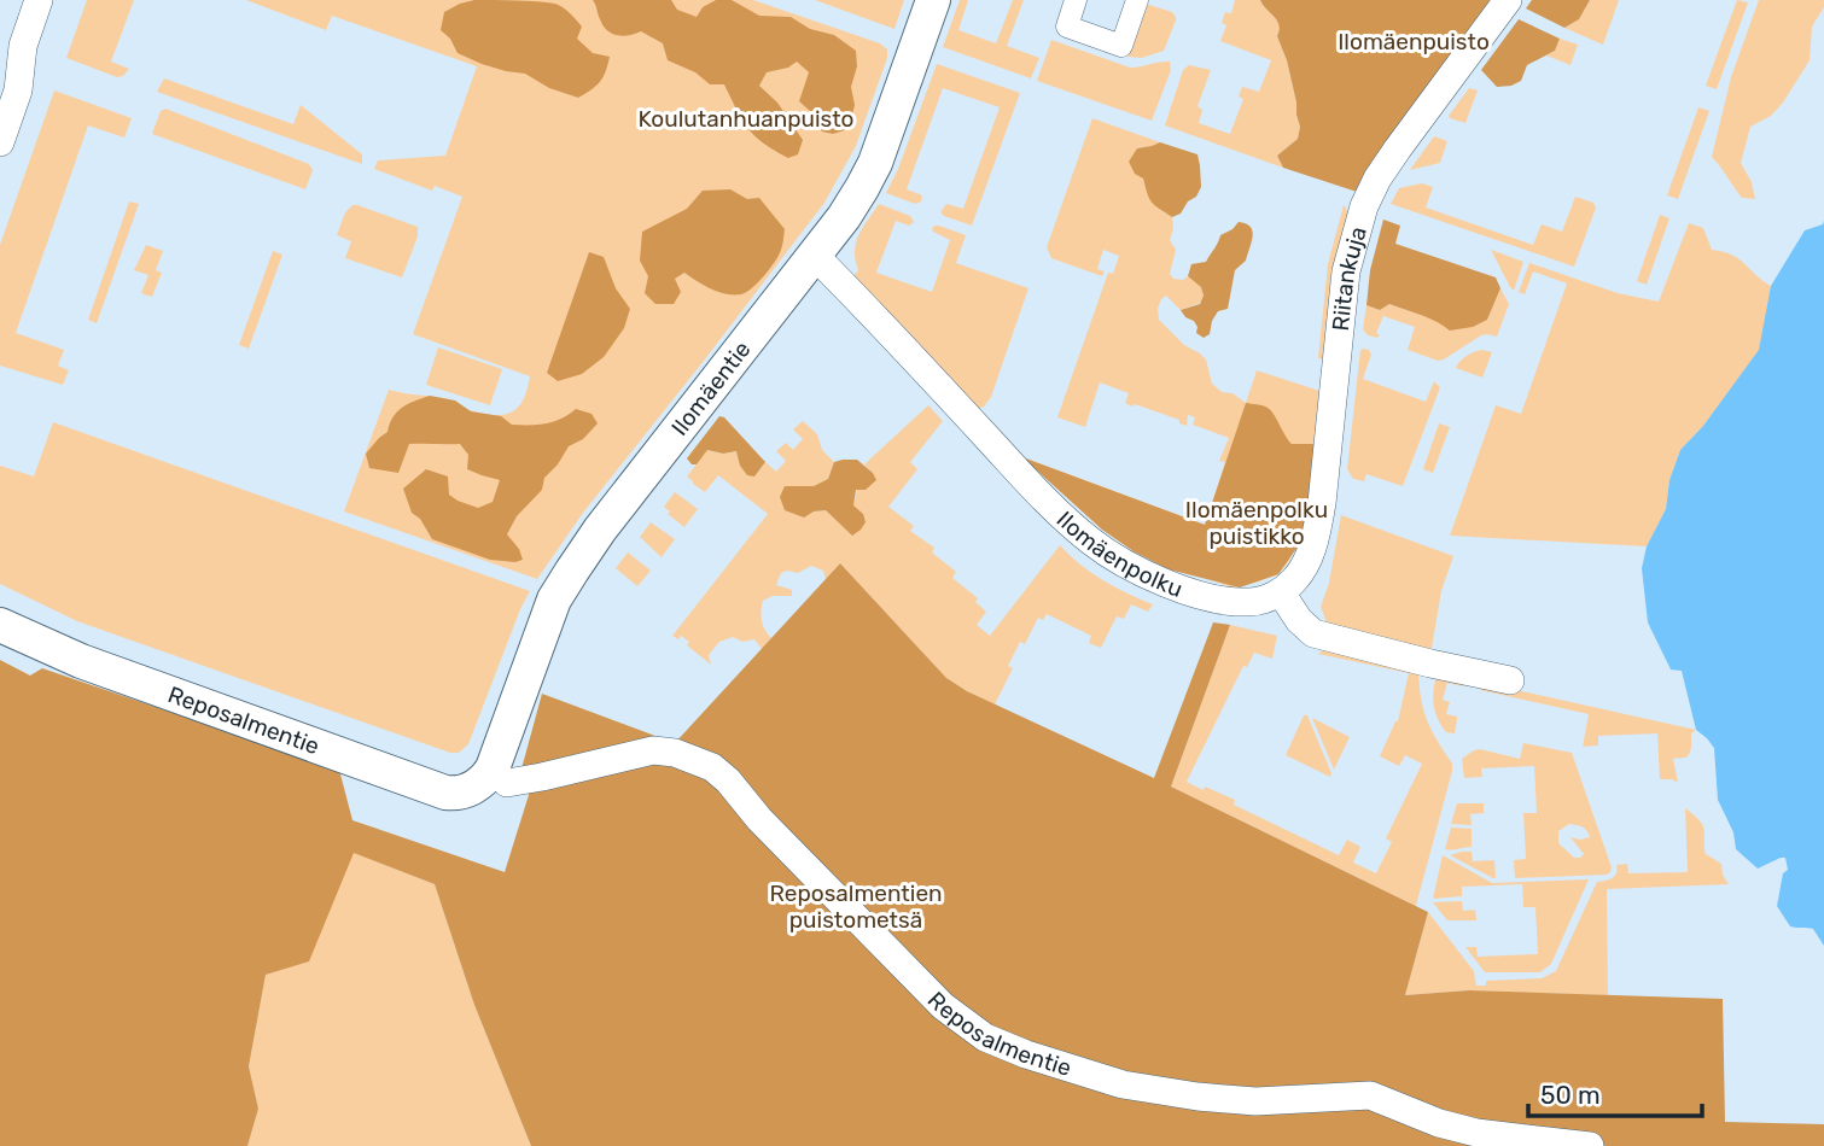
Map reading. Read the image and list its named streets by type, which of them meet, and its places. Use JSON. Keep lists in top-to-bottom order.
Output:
{
  "streets": {
    "street": [
      "Riitankuja",
      "Ilomäentie",
      "Ilomäenpolku",
      "Reposalmentie"
    ]
  },
  "crossings": [
    ["Riitankuja", "Ilomäenpolku"],
    ["Ilomäentie", "Ilomäenpolku"],
    ["Ilomäentie", "Reposalmentie"]
  ],
  "parks": [
    "Ilomäenpuisto",
    "Koulutanhuanpuisto",
    "Ilomäenpolku puistikko",
    "Reposalmentien puistometsä"
  ],
  "scale_bar": "50 m"
}
